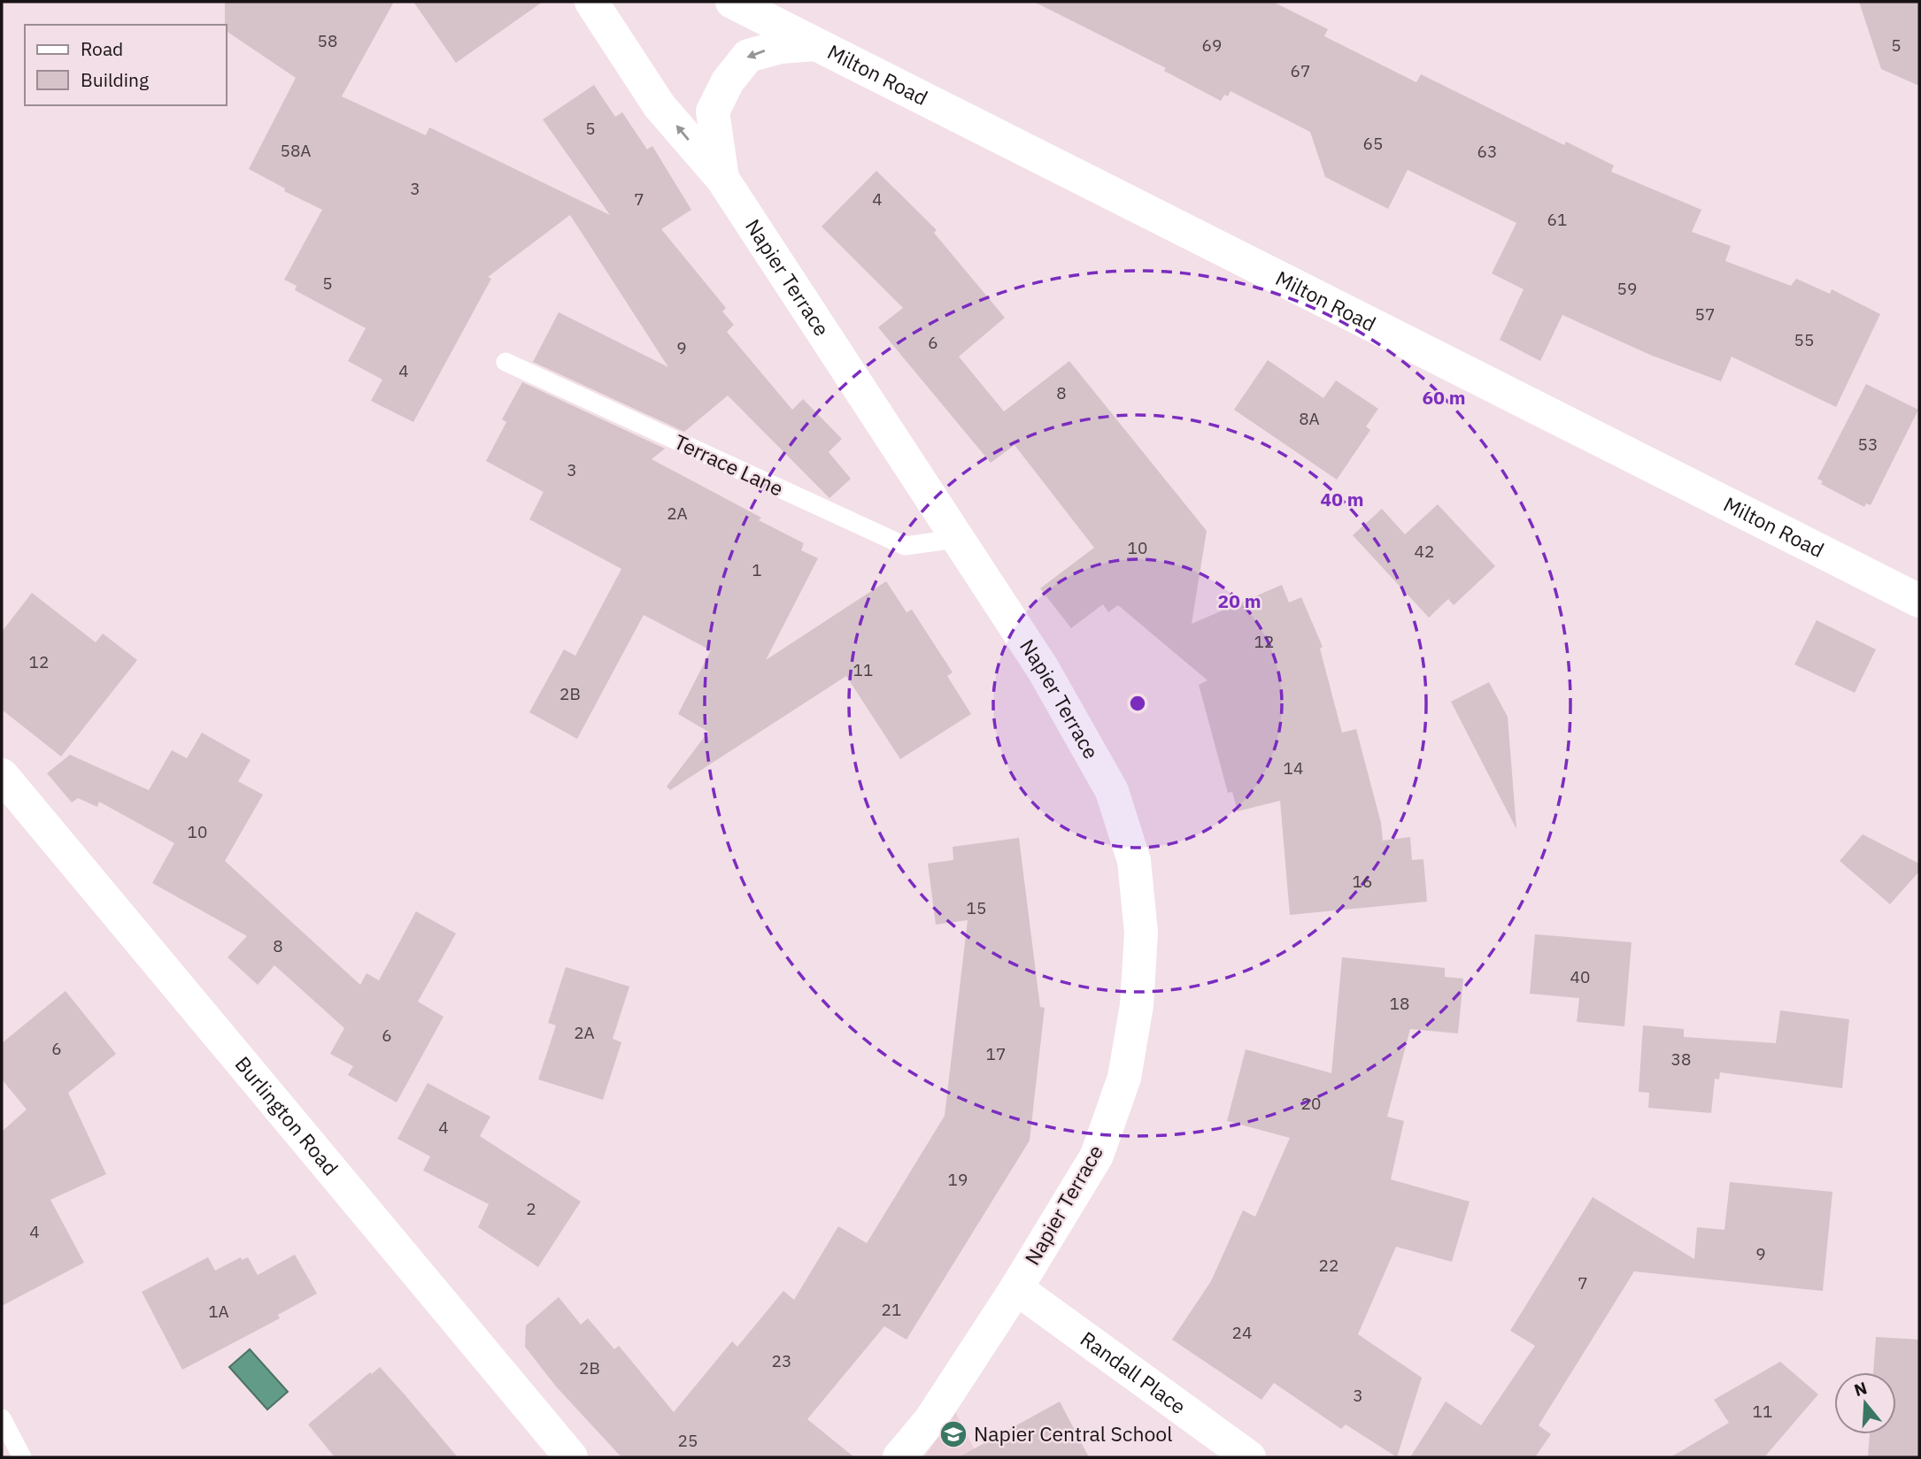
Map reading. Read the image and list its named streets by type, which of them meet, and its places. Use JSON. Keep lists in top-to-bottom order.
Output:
{
  "streets": {
    "street": [
      "Milton Road",
      "Napier Terrace",
      "Burlington Road",
      "Randall Place"
    ],
    "lane": ["Terrace Lane"]
  },
  "crossings": [
    ["Napier Terrace", "Terrace Lane"],
    ["Napier Terrace", "Randall Place"]
  ],
  "places": {
    "school or university": ["Napier Central School"]
  },
  "house_numbers": [
    "58",
    "69",
    "5",
    "67",
    "5",
    "65",
    "58A",
    "63",
    "3",
    "7",
    "4",
    "61",
    "5",
    "59",
    "57",
    "55",
    "6",
    "9",
    "4",
    "8",
    "8A",
    "53",
    "3",
    "2A",
    "10",
    "42",
    "1",
    "12",
    "12",
    "11",
    "2B",
    "14",
    "10",
    "16",
    "15",
    "8",
    "40",
    "18",
    "2A",
    "6",
    "6",
    "17",
    "38",
    "20",
    "4",
    "19",
    "2",
    "4",
    "9",
    "22",
    "7",
    "21",
    "1A",
    "24",
    "23",
    "2B",
    "3",
    "11",
    "25"
  ],
  "legend": ["Road", "Building"],
  "north": "top",
  "rings": ["60 m", "40 m", "20 m"]
}
